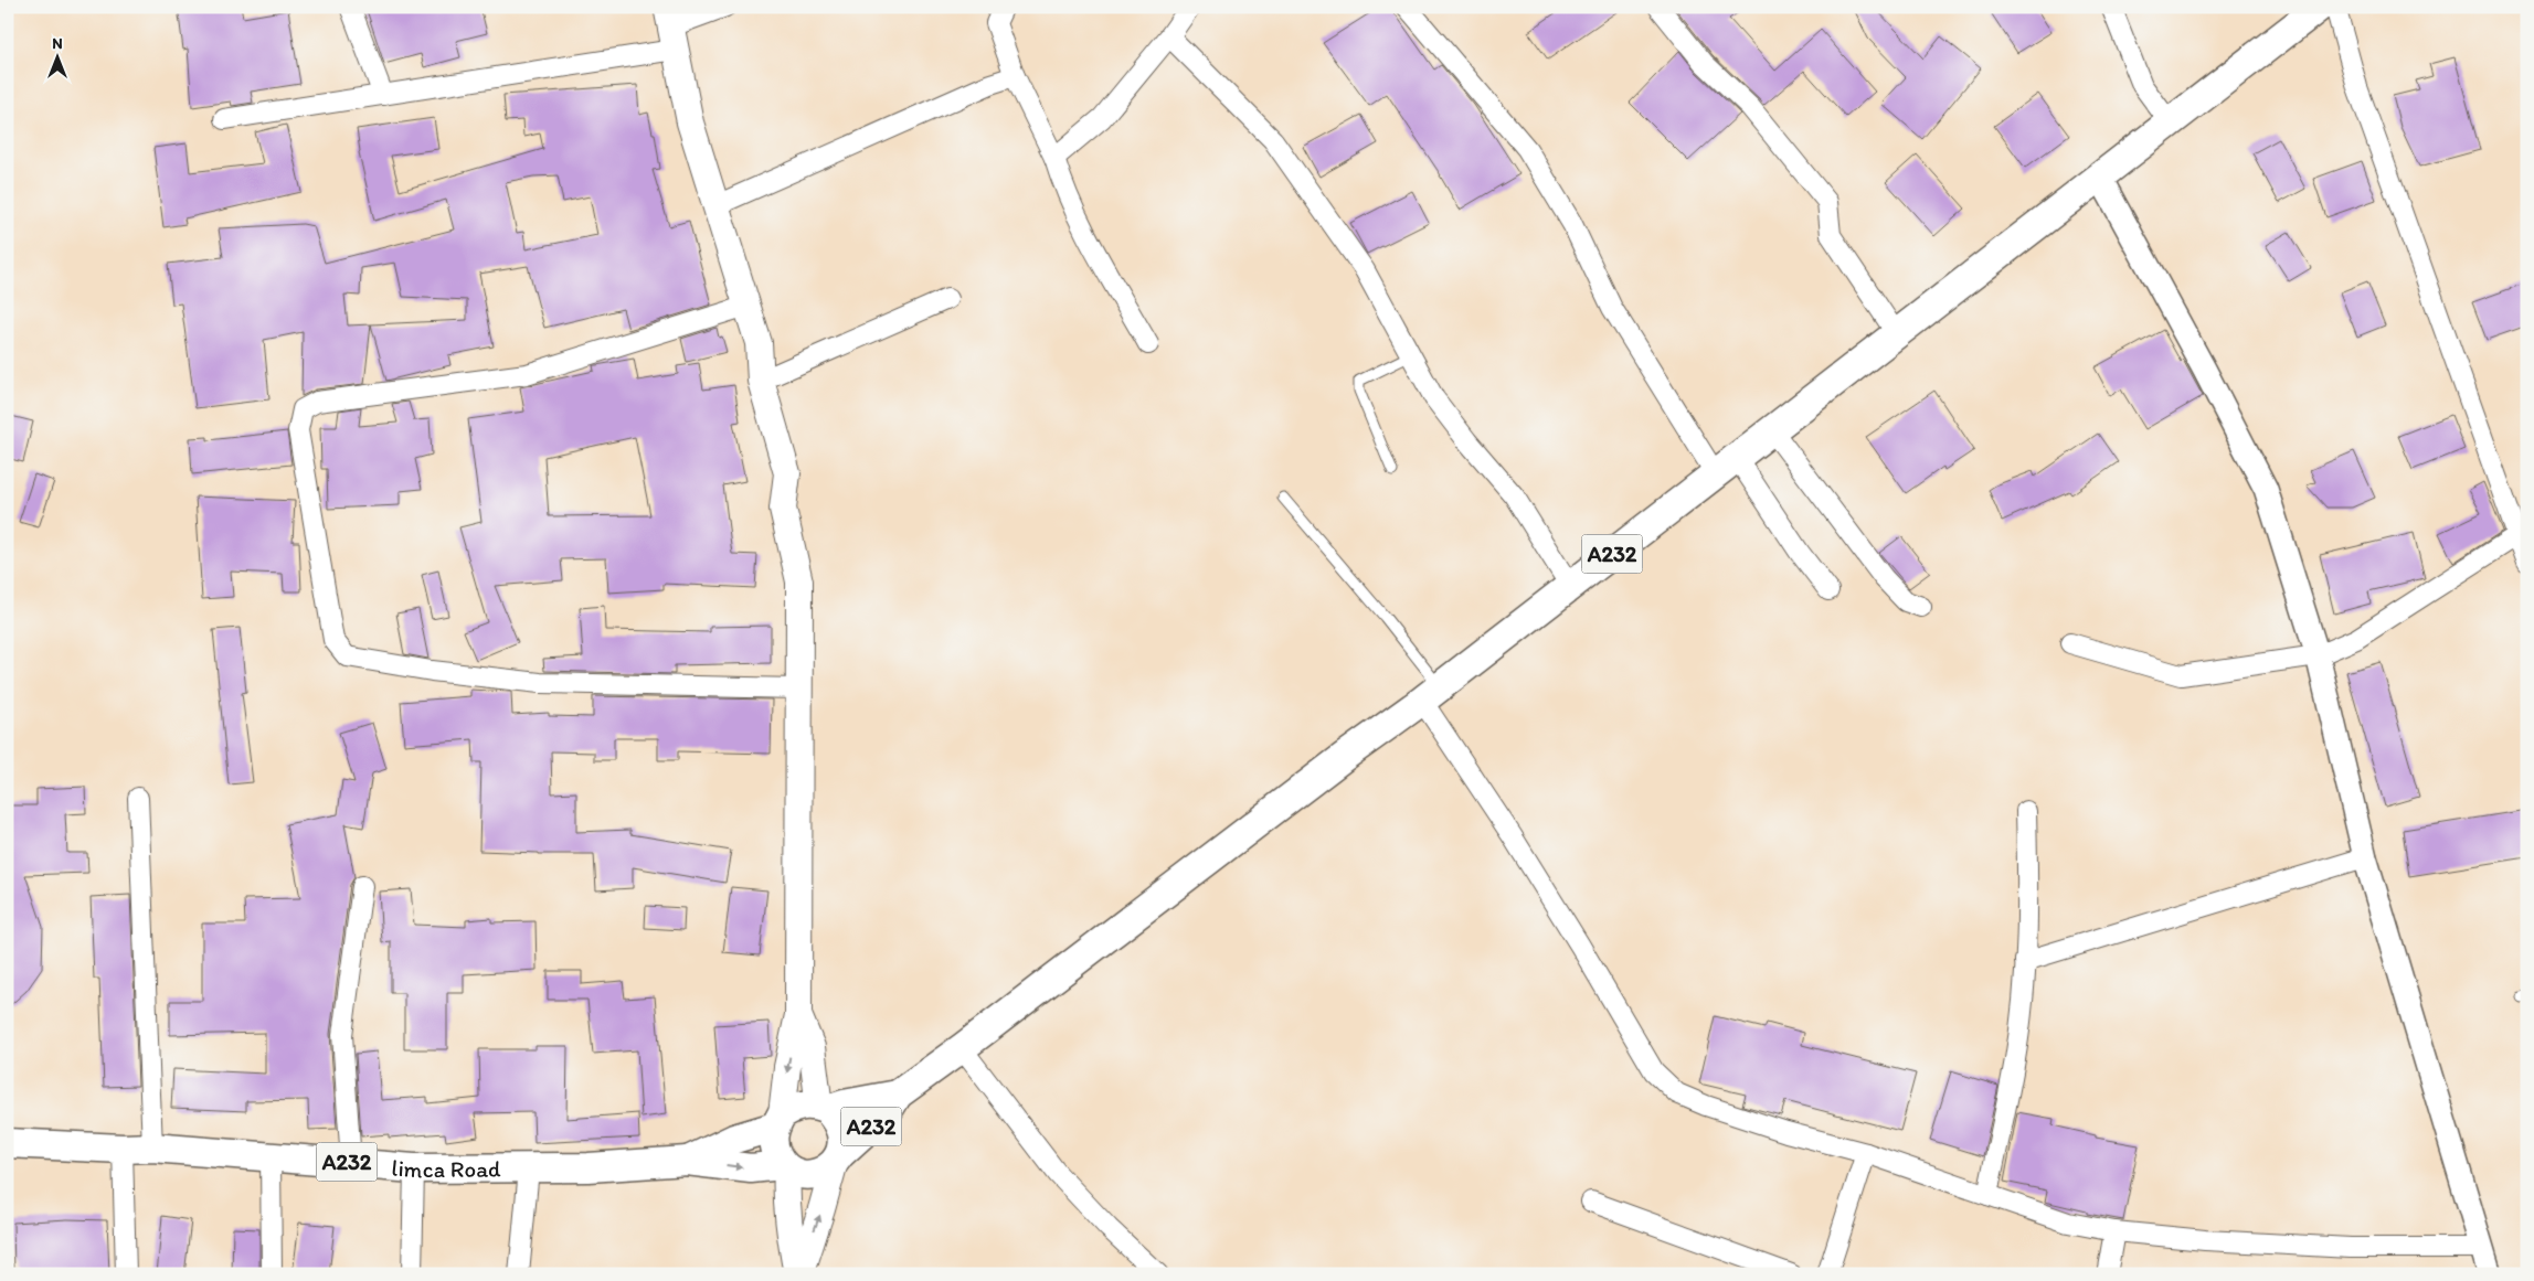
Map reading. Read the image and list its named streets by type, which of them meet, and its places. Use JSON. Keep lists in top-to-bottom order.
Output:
{
  "streets": {
    "main road": ["A232", "limca Road"]
  },
  "crossings": [
    ["A232", "limca Road"]
  ],
  "north": "top"
}
